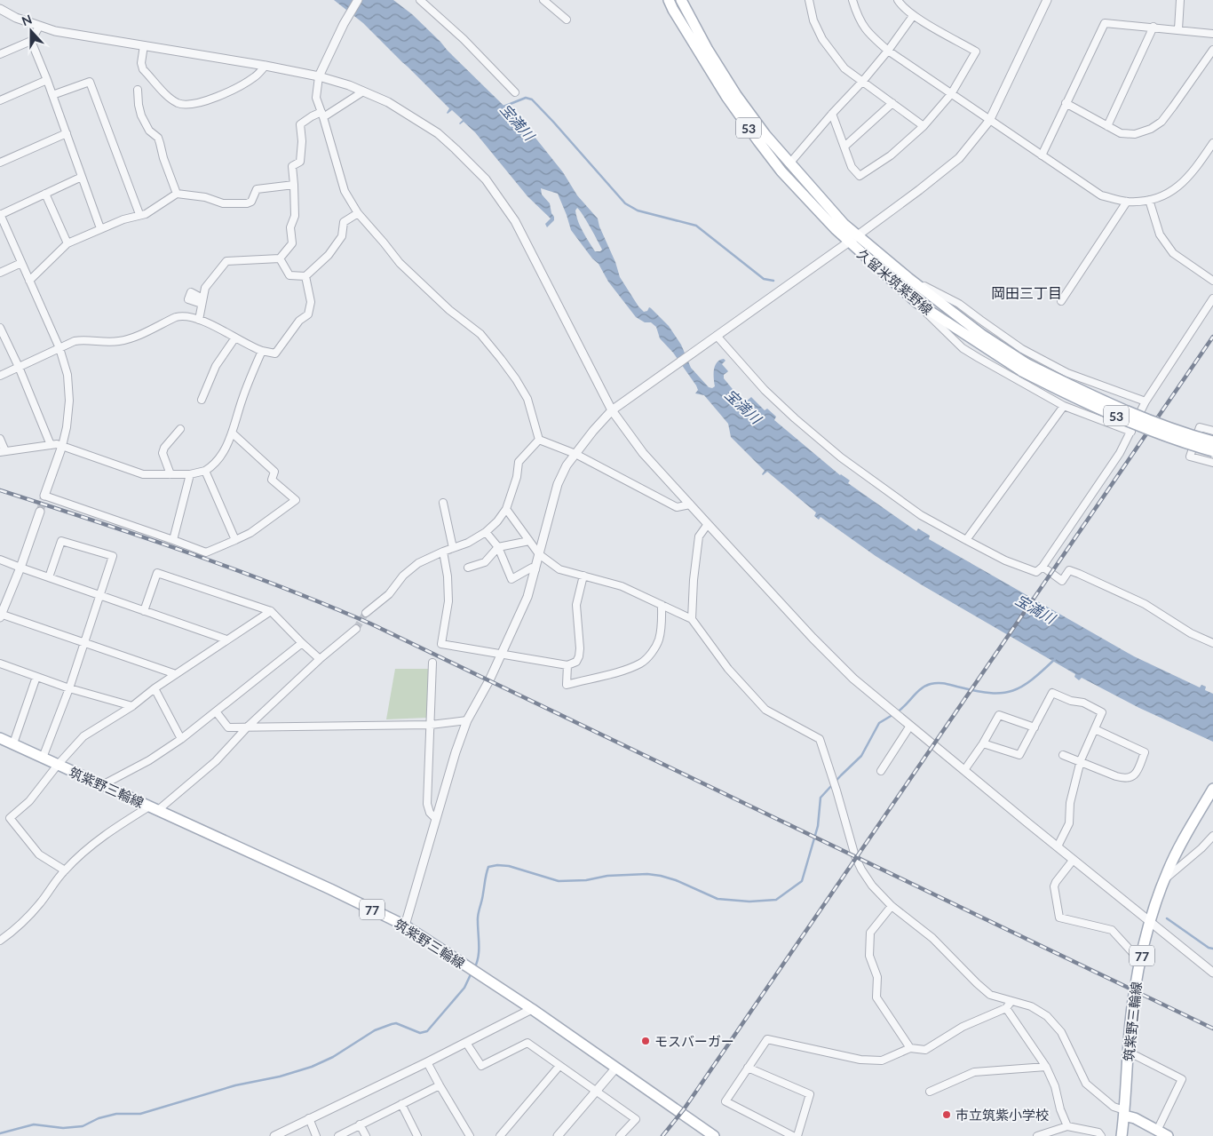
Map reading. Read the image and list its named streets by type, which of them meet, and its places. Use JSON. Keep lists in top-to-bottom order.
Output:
{
  "streets": {
    "main road": [
      "53",
      "久留米筑紫野線",
      "筑紫野三輪線",
      "77"
    ]
  },
  "districts": ["岡田三丁目"],
  "water": ["宝満川"],
  "places": ["モスバーガー", "市立筑紫小学校"],
  "north": "top"
}
